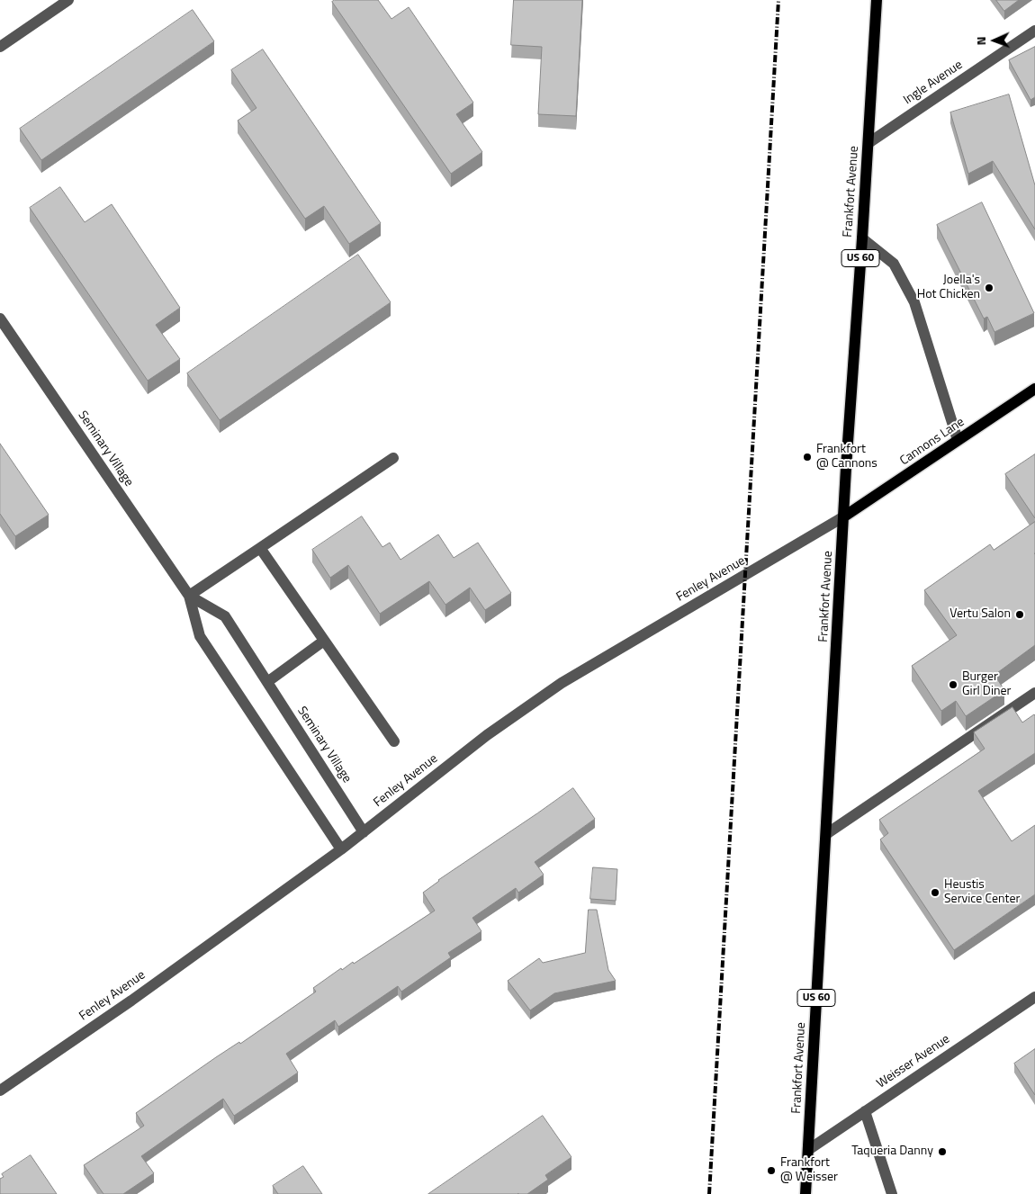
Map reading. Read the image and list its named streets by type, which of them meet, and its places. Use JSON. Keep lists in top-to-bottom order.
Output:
{
  "streets": {
    "main road": ["Frankfort Avenue", "US 60", "Cannons Lane"],
    "street": [
      "Ingle Avenue",
      "Seminary Village",
      "Fenley Avenue",
      "Weisser Avenue"
    ]
  },
  "crossings": [
    ["Ingle Avenue", "Frankfort Avenue"],
    ["Frankfort Avenue", "Cannons Lane"],
    ["Frankfort Avenue", "Fenley Avenue"],
    ["Frankfort Avenue", "Weisser Avenue"],
    ["Cannons Lane", "Fenley Avenue"],
    ["Seminary Village", "Fenley Avenue"]
  ],
  "places": [
    "Joella's Hot Chicken",
    "Frankfort @ Cannons",
    "Vertu Salon",
    "Burger Girl Diner",
    "Heustis Service Center",
    "Taqueria Danny",
    "Frankfort @ Weisser"
  ],
  "north": "left"
}
